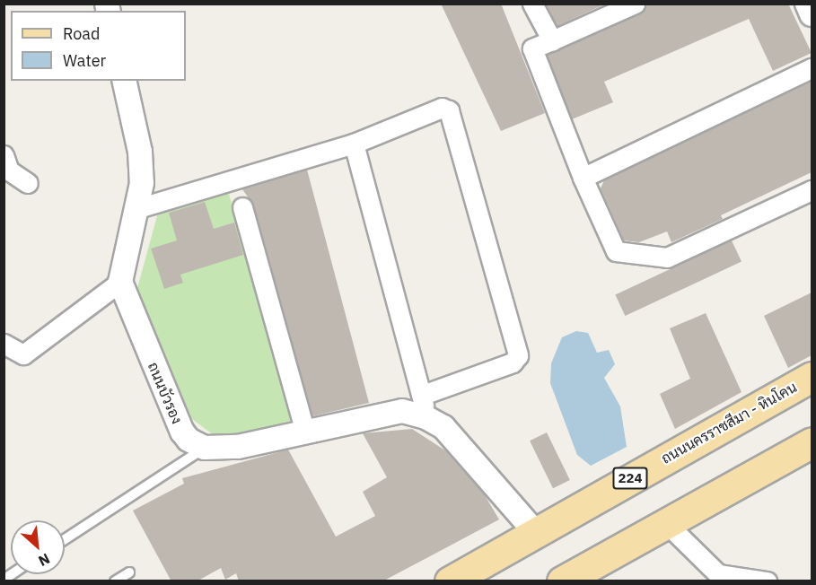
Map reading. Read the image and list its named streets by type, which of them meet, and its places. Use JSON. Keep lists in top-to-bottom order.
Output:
{
  "streets": {
    "main road": ["ถนนนครราชสีมา - หินโคน", "224"],
    "street": ["ถนนบัวรอง"]
  },
  "legend": ["Road", "Water"],
  "north": "bottom right"
}
